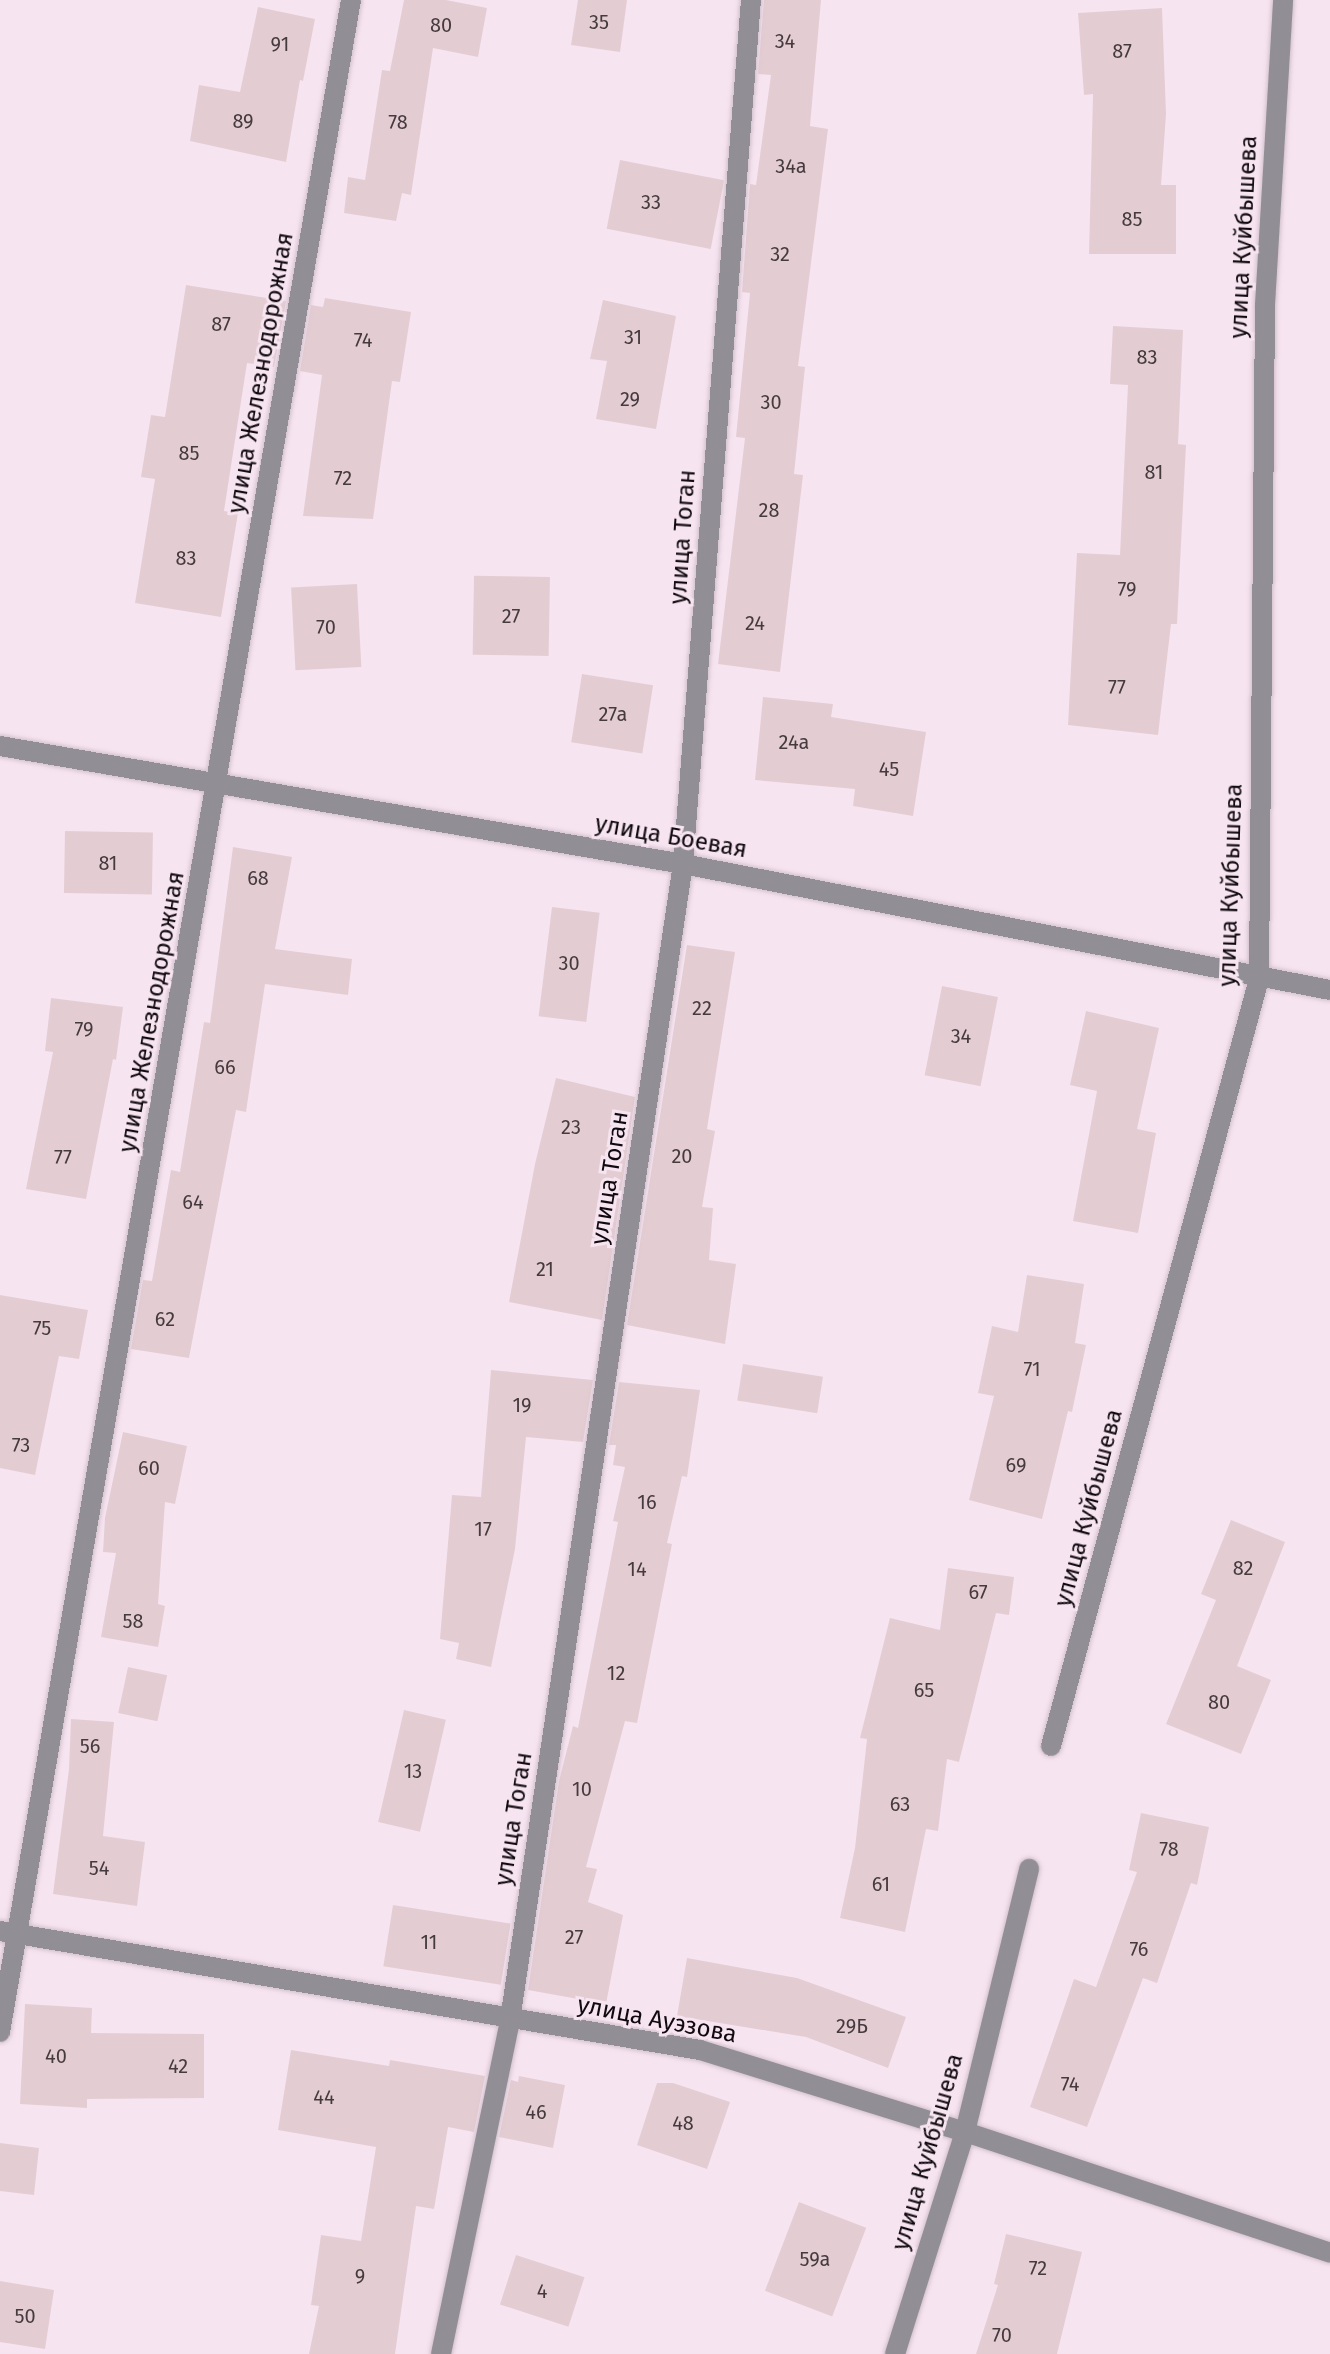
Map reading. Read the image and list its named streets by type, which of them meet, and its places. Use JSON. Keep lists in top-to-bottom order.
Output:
{
  "streets": {
    "street": [
      "улица Куйбышева",
      "улица Железнодорожная",
      "улица Тоган",
      "улица Боевая",
      "улица Ауэзова"
    ]
  },
  "crossings": [
    ["улица Куйбышева", "улица Боевая"],
    ["улица Куйбышева", "улица Ауэзова"],
    ["улица Железнодорожная", "улица Боевая"],
    ["улица Железнодорожная", "улица Ауэзова"],
    ["улица Тоган", "улица Боевая"],
    ["улица Тоган", "улица Ауэзова"]
  ],
  "house_numbers": [
    "35",
    "80",
    "34",
    "91",
    "87",
    "89",
    "78",
    "34а",
    "33",
    "85",
    "32",
    "87",
    "31",
    "74",
    "83",
    "29",
    "30",
    "85",
    "81",
    "72",
    "28",
    "83",
    "79",
    "27",
    "24",
    "70",
    "77",
    "27а",
    "24а",
    "45",
    "81",
    "68",
    "30",
    "22",
    "79",
    "34",
    "66",
    "23",
    "20",
    "77",
    "64",
    "21",
    "62",
    "75",
    "71",
    "19",
    "73",
    "69",
    "60",
    "16",
    "17",
    "82",
    "14",
    "67",
    "58",
    "12",
    "65",
    "80",
    "56",
    "13",
    "10",
    "63",
    "78",
    "54",
    "61",
    "27",
    "11",
    "76",
    "29Б",
    "40",
    "42",
    "74",
    "44",
    "46",
    "48",
    "59а",
    "72",
    "9",
    "4",
    "50",
    "70"
  ]
}
